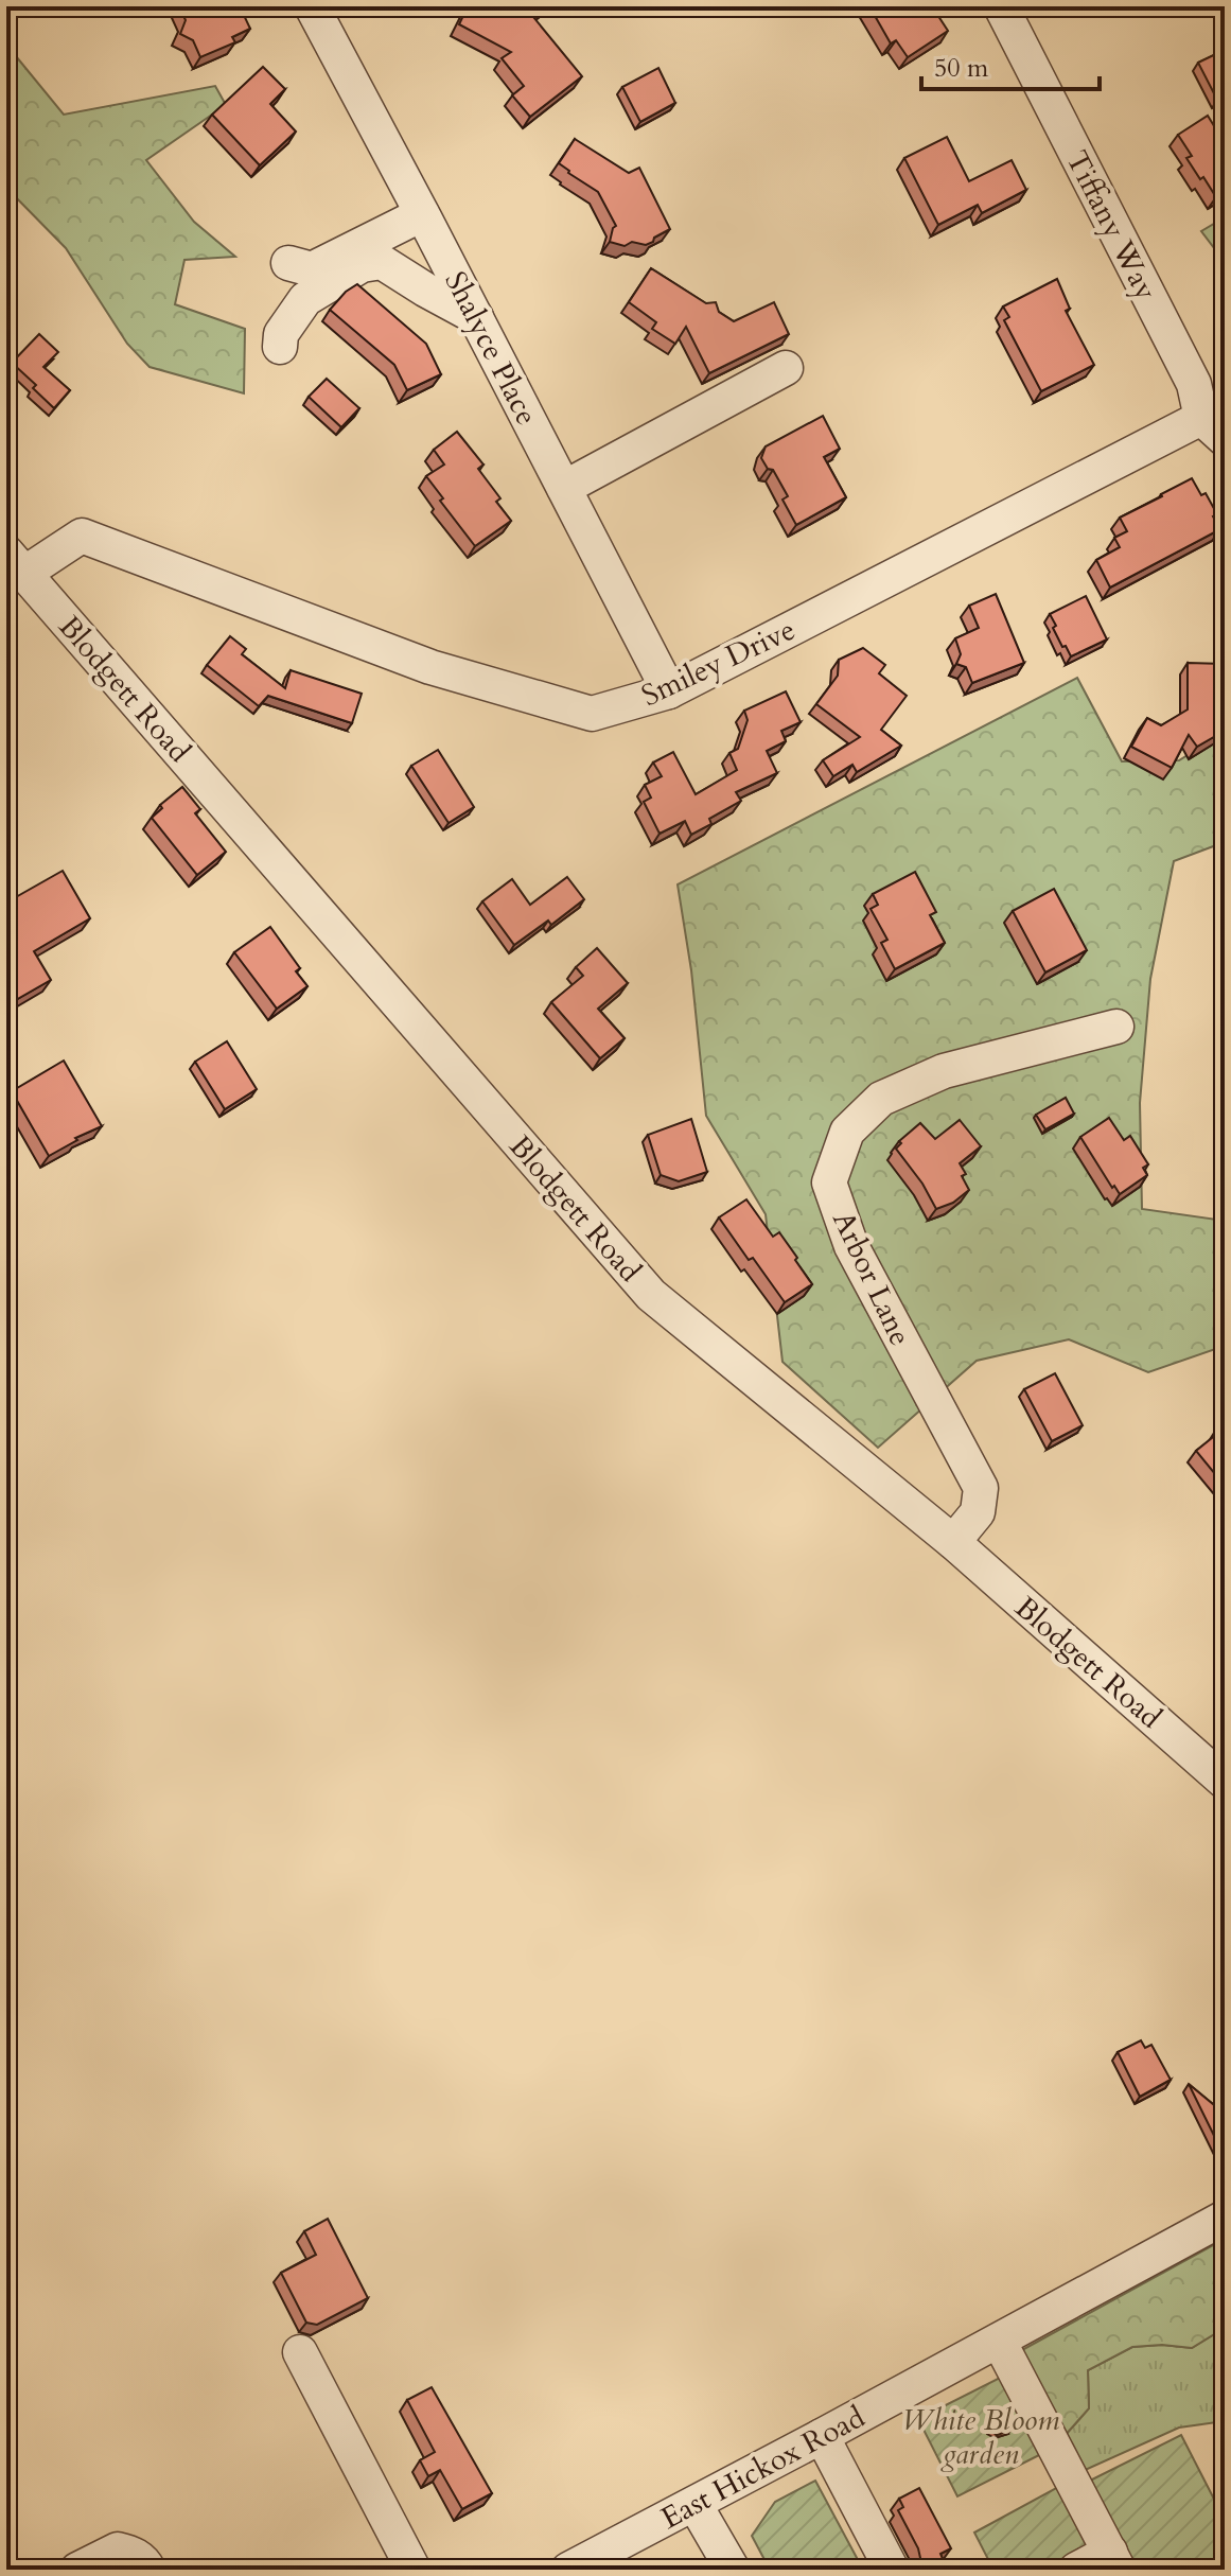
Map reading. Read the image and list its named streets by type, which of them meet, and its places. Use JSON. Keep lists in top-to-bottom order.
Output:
{
  "streets": {
    "street": [
      "Tiffany Way",
      "Shalyce Place",
      "Smiley Drive",
      "Blodgett Road",
      "Arbor Lane",
      "East Hickox Road"
    ]
  },
  "crossings": [
    ["Tiffany Way", "Smiley Drive"],
    ["Shalyce Place", "Smiley Drive"],
    ["Smiley Drive", "Blodgett Road"],
    ["Blodgett Road", "Arbor Lane"]
  ],
  "parks": ["White Bloom garden"],
  "scale_bar": "50 m"
}
